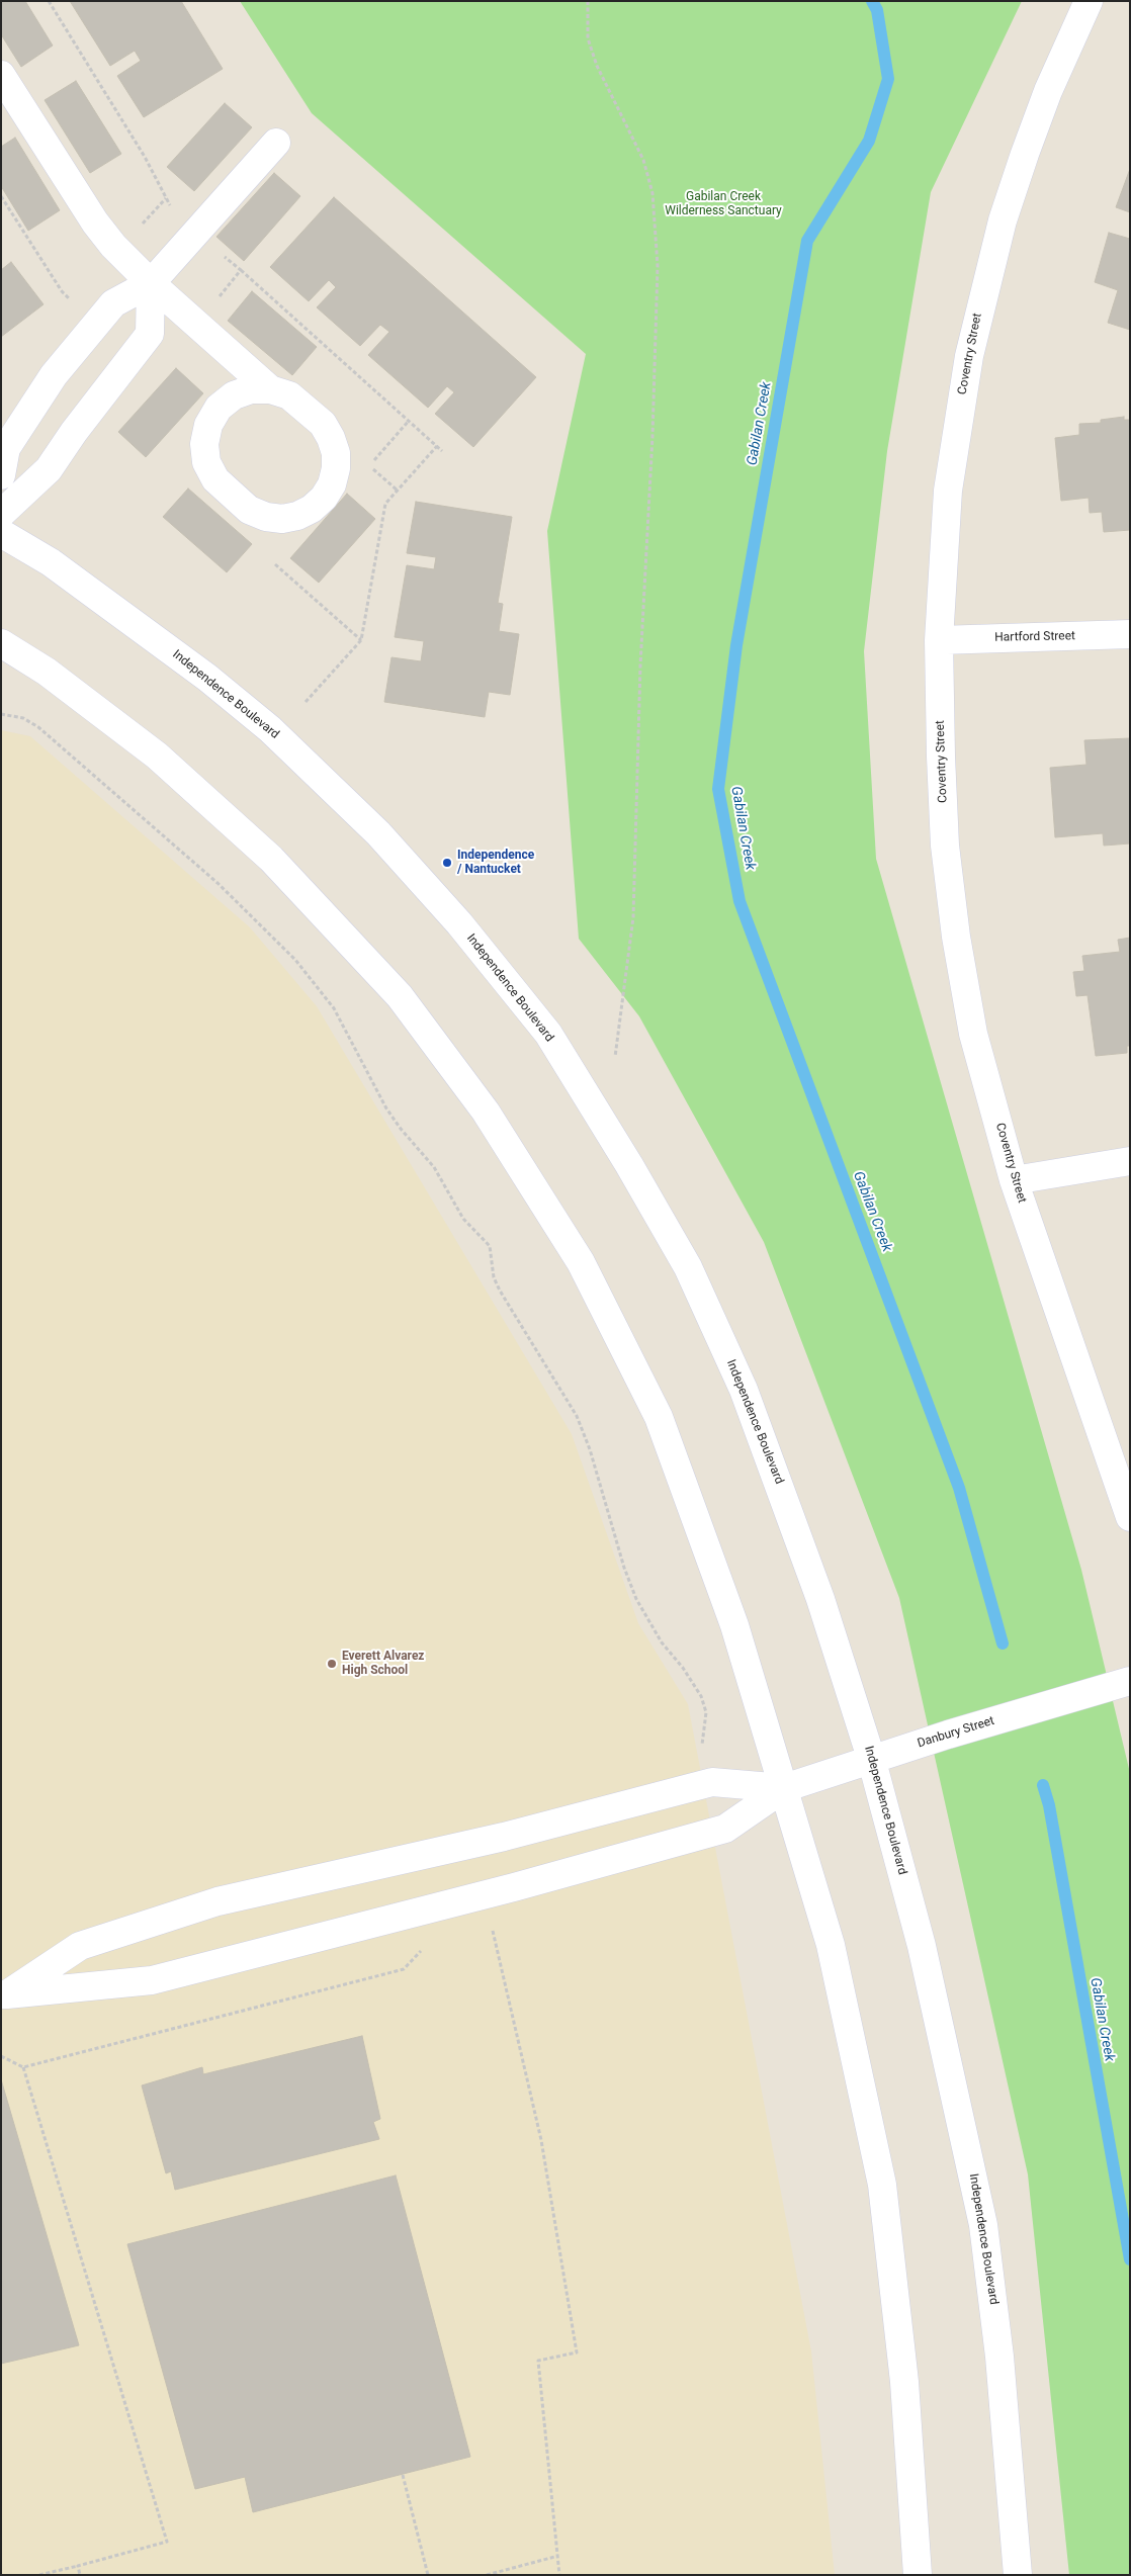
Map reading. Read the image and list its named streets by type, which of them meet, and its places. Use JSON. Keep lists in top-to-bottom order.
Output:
{
  "streets": {
    "street": [
      "Coventry Street",
      "Hartford Street",
      "Independence Boulevard",
      "Danbury Street"
    ]
  },
  "crossings": [
    ["Coventry Street", "Hartford Street"],
    ["Independence Boulevard", "Danbury Street"]
  ],
  "water": ["Gabilan Creek"],
  "parks": ["Gabilan Creek Wilderness Sanctuary"],
  "places": ["Independence / Nantucket", "Everett Alvarez High School"]
}
